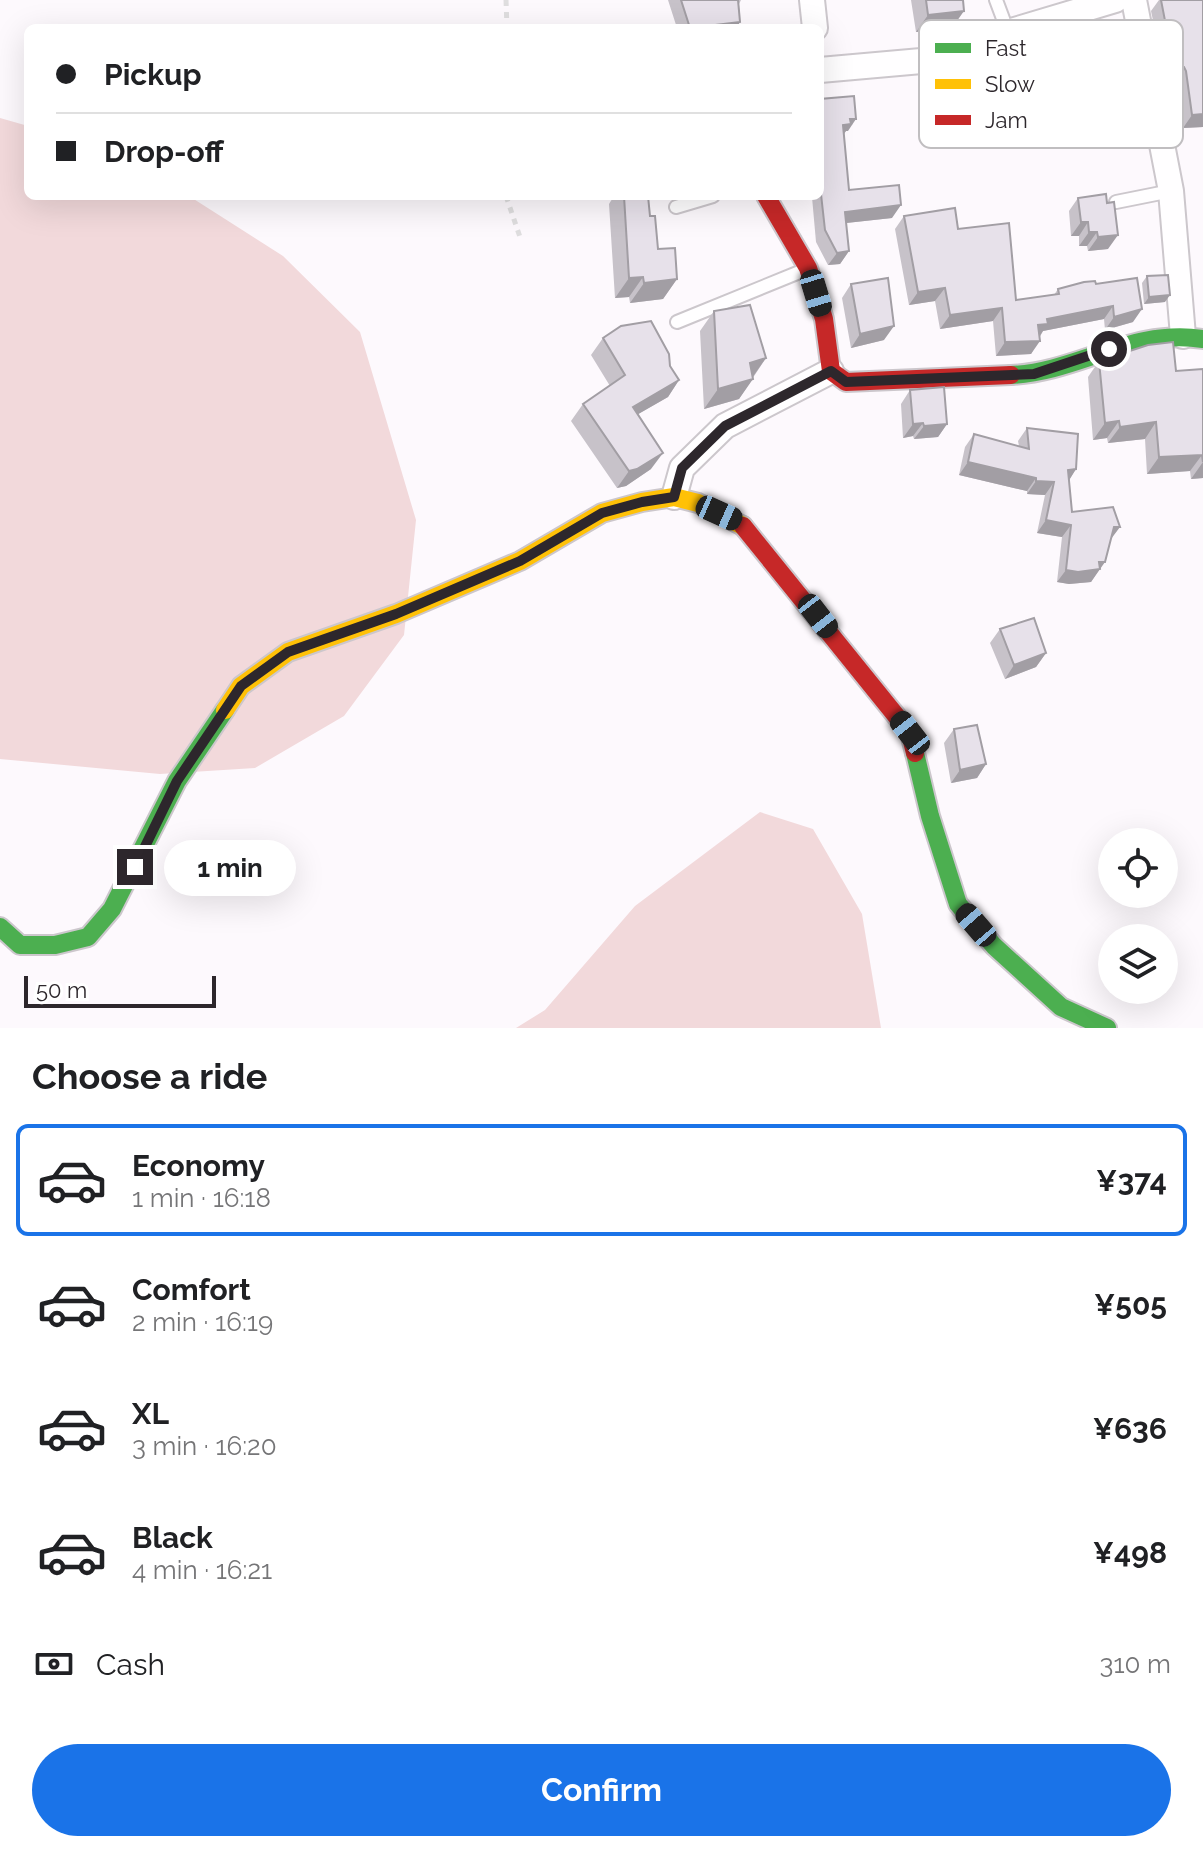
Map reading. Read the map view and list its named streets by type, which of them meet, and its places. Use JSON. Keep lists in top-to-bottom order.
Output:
{
  "legend": ["Fast", "Slow", "Jam"],
  "scale_bar": "50 m",
  "page": {
    "banner": ["Pickup", "Drop-off"],
    "bubble": "1 min",
    "scale": "50 m",
    "heading": "Choose a ride",
    "list": [
      {
        "name": "Economy",
        "note": "1 min · 16:18",
        "value": "¥374"
      },
      {
        "name": "Comfort",
        "note": "2 min · 16:19",
        "value": "¥505"
      },
      {
        "name": "XL",
        "note": "3 min · 16:20",
        "value": "¥636"
      },
      {
        "name": "Black",
        "note": "4 min · 16:21",
        "value": "¥498"
      }
    ],
    "pay": ["Cash", "310 m"],
    "buttons": "Confirm"
  }
}
